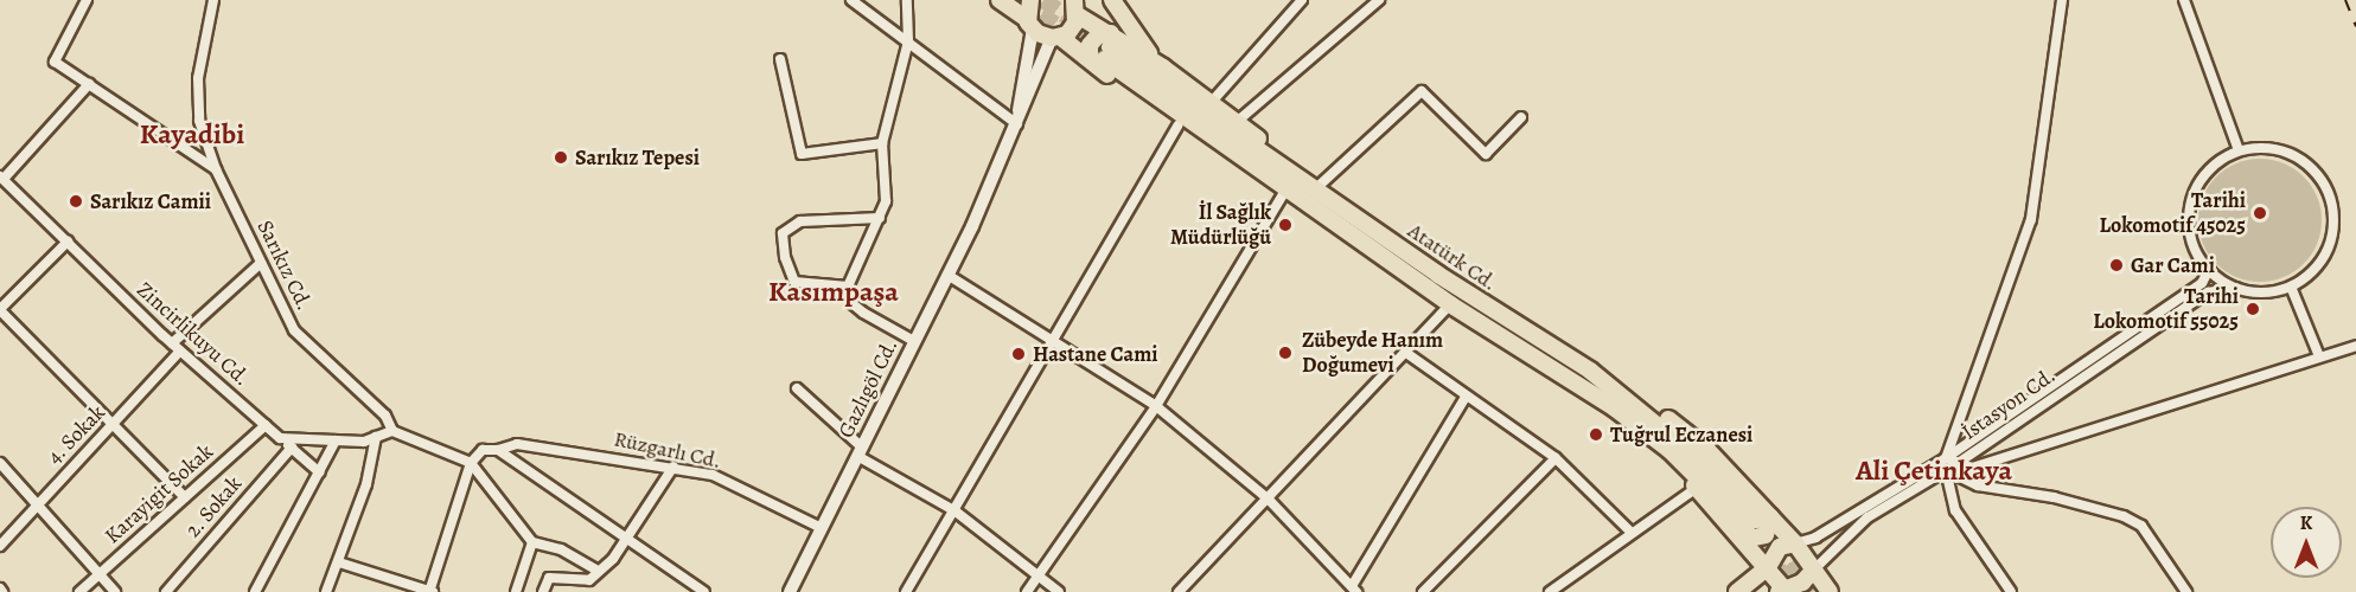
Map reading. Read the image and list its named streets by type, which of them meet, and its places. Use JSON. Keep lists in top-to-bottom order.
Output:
{
  "streets": {
    "main road": ["Atatürk Cd."],
    "street": [
      "Sarıkız Cd.",
      "Zincirlikuyu Cd.",
      "Gazlıgöl Cd.",
      "İstasyon Cd.",
      "4. Sokak",
      "Rüzgarlı Cd.",
      "Karayigit Sokak",
      "2. Sokak"
    ]
  },
  "crossings": [
    ["Sarıkız Cd.", "4. Sokak"],
    ["Zincirlikuyu Cd.", "4. Sokak"],
    ["Zincirlikuyu Cd.", "Karayigit Sokak"],
    ["Zincirlikuyu Cd.", "2. Sokak"],
    ["Gazlıgöl Cd.", "Rüzgarlı Cd."]
  ],
  "districts": ["Kayadibi", "Kasımpaşa", "Ali Çetinkaya"],
  "places": [
    "Sarıkız Tepesi",
    "Sarıkız Camii",
    "Tarihi Lokomotif 45025",
    "İl Sağlık Müdürlüğü",
    "Gar Cami",
    "Tarihi Lokomotif 55025",
    "Zübeyde Hanım Doğumevi",
    "Hastane Cami",
    "Tuğrul Eczanesi"
  ],
  "north": "top"
}
